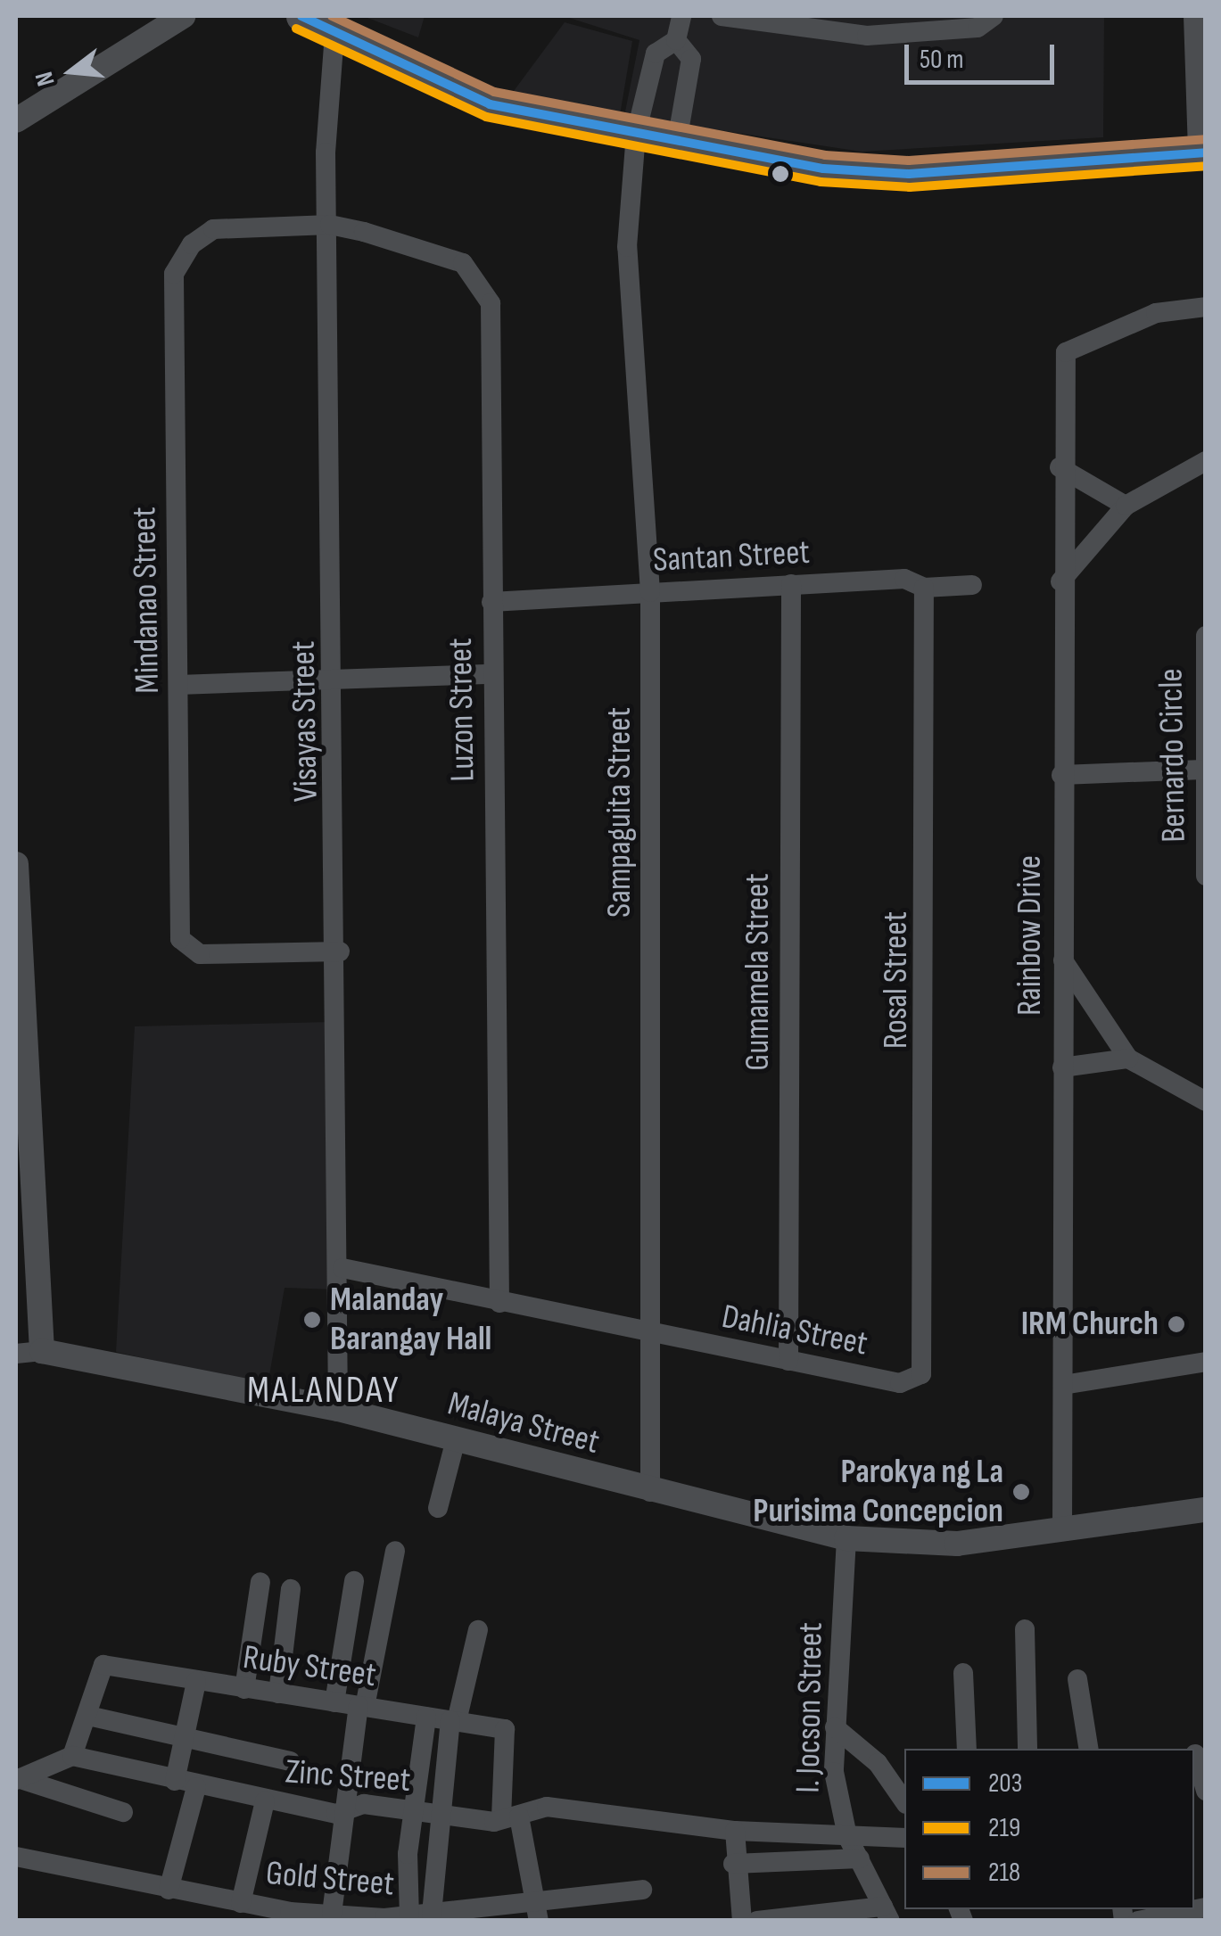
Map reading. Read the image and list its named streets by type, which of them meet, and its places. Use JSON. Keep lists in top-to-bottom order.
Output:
{
  "streets": {
    "street": [
      "Santan Street",
      "Mindanao Street",
      "Luzon Street",
      "Visayas Street",
      "Bernardo Circle",
      "Sampaguita Street",
      "Rainbow Drive",
      "Gumamela Street",
      "Rosal Street",
      "Dahlia Street",
      "Malaya Street",
      "Ruby Street",
      "I. Jocson Street",
      "Zinc Street",
      "Gold Street"
    ]
  },
  "crossings": [
    ["Santan Street", "Luzon Street"],
    ["Santan Street", "Sampaguita Street"],
    ["Santan Street", "Gumamela Street"],
    ["Santan Street", "Rosal Street"],
    ["Mindanao Street", "Luzon Street"],
    ["Mindanao Street", "Visayas Street"],
    ["Luzon Street", "Visayas Street"],
    ["Visayas Street", "Malaya Street"],
    ["Sampaguita Street", "Dahlia Street"],
    ["Sampaguita Street", "Malaya Street"],
    ["Rainbow Drive", "Malaya Street"],
    ["Gumamela Street", "Dahlia Street"],
    ["Rosal Street", "Dahlia Street"],
    ["Malaya Street", "I. Jocson Street"],
    ["Ruby Street", "Zinc Street"],
    ["I. Jocson Street", "Zinc Street"]
  ],
  "districts": ["MALANDAY"],
  "places": ["Malanday Barangay Hall", "IRM Church", "Parokya ng La Purisima Concepcion"],
  "lines": ["transit line 203", "transit line 218", "transit line 219"],
  "legend": ["203", "219", "218"],
  "scale_bar": "50 m",
  "north": "left"
}
